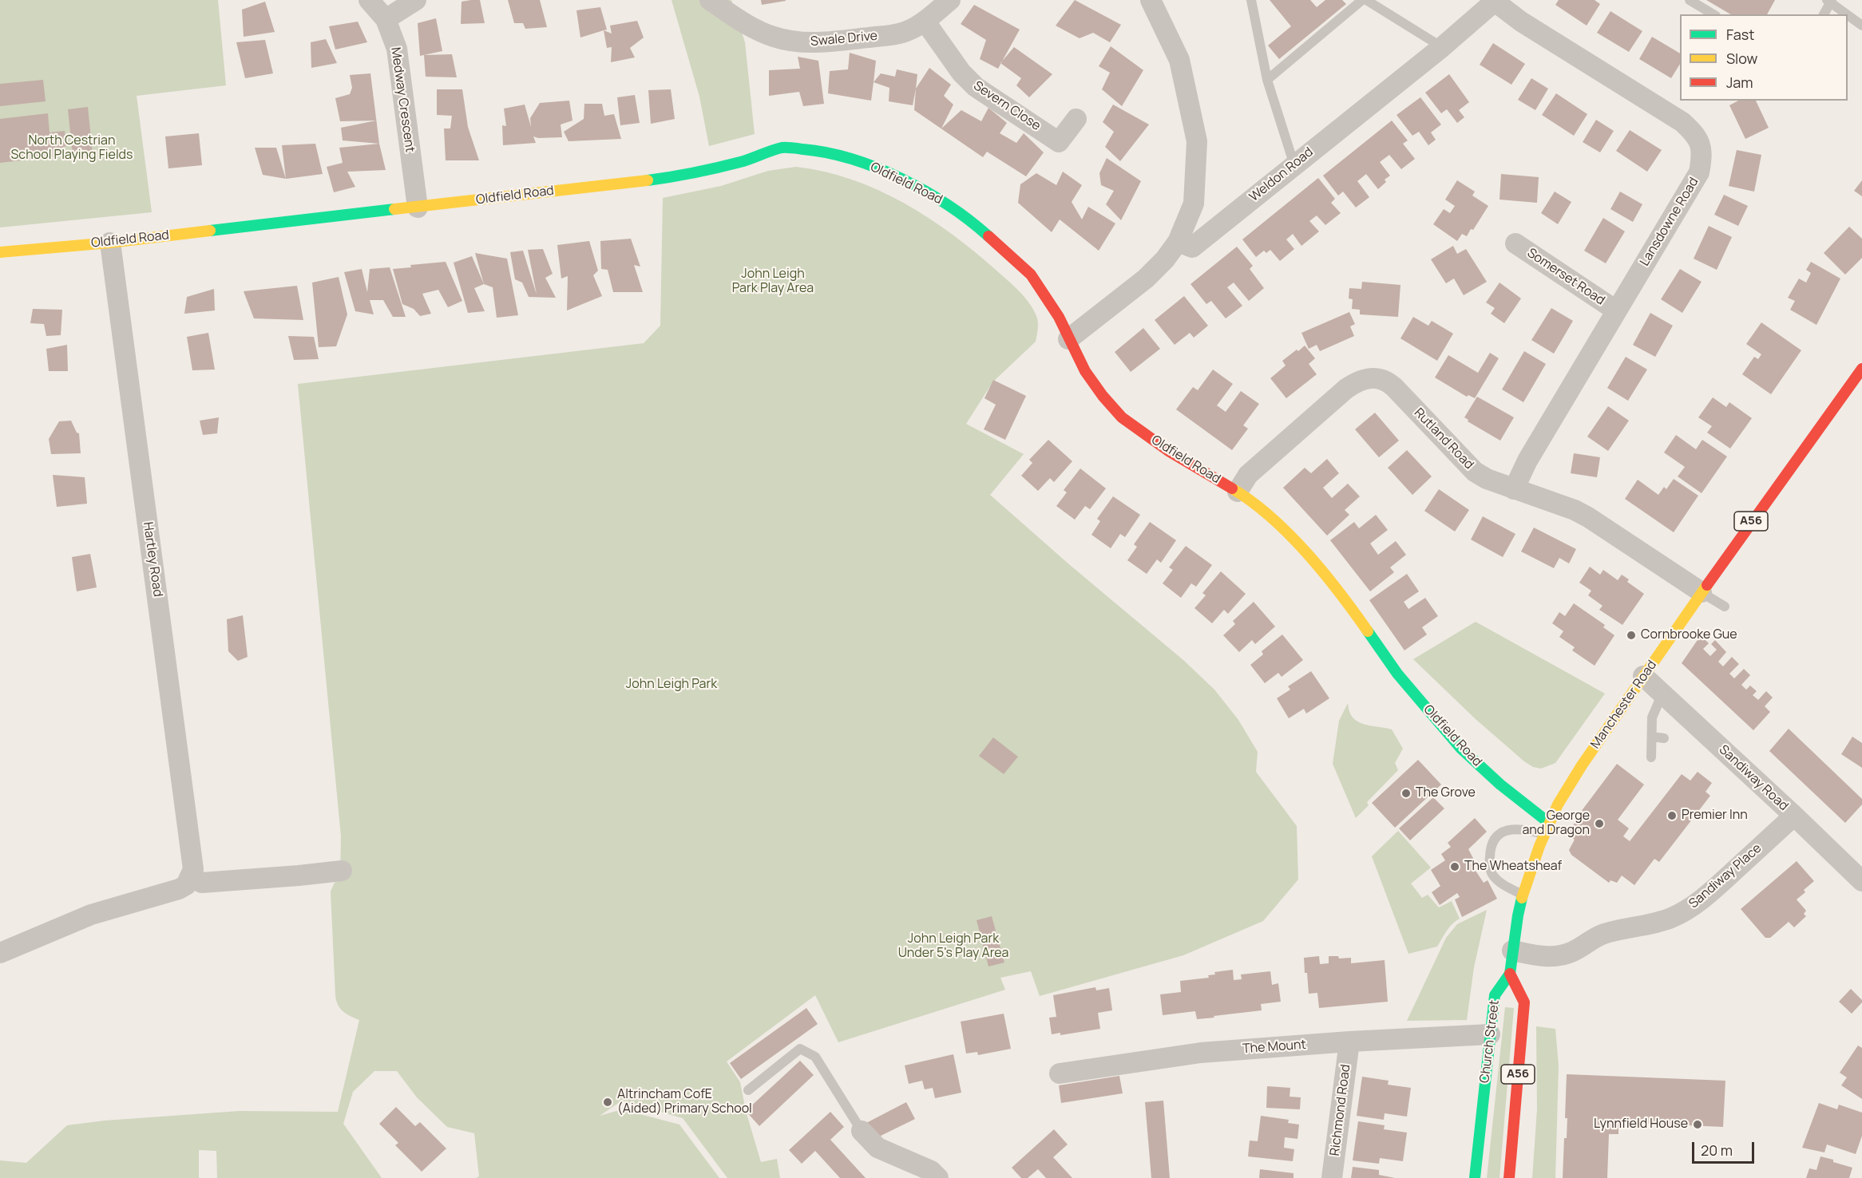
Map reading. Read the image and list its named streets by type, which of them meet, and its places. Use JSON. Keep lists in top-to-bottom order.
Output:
{
  "streets": {
    "main road": [
      "Oldfield Road",
      "A56",
      "Manchester Road",
      "Church Street"
    ],
    "street": [
      "Swale Drive",
      "Medway Crescent",
      "Severn Close",
      "Weldon Road",
      "Lansdowne Road",
      "Somerset Road",
      "Rutland Road",
      "Hartley Road",
      "Sandiway Road",
      "Sandiway Place",
      "The Mount",
      "Richmond Road"
    ]
  },
  "crossings": [
    ["Swale Drive", "Severn Close"],
    ["Medway Crescent", "Oldfield Road"],
    ["Weldon Road", "Lansdowne Road"],
    ["Oldfield Road", "Rutland Road"],
    ["Oldfield Road", "Hartley Road"],
    ["Oldfield Road", "Manchester Road"],
    ["Lansdowne Road", "Somerset Road"],
    ["Lansdowne Road", "Rutland Road"],
    ["Rutland Road", "Manchester Road"],
    ["Manchester Road", "Sandiway Road"],
    ["Manchester Road", "Sandiway Place"],
    ["Manchester Road", "Church Street"],
    ["Sandiway Road", "Sandiway Place"],
    ["Church Street", "The Mount"],
    ["The Mount", "Richmond Road"]
  ],
  "parks": [
    "North Cestrian School Playing Fields",
    "John Leigh Park Play Area",
    "John Leigh Park",
    "John Leigh Park Under 5's Play Area"
  ],
  "places": [
    "Cornbrooke Gue",
    "The Grove",
    "Premier Inn",
    "George and Dragon",
    "The Wheatsheaf",
    "Altrincham CofE (Aided) Primary School",
    "Lynnfield House"
  ],
  "legend": ["Fast", "Slow", "Jam"],
  "scale_bar": "20 m"
}
